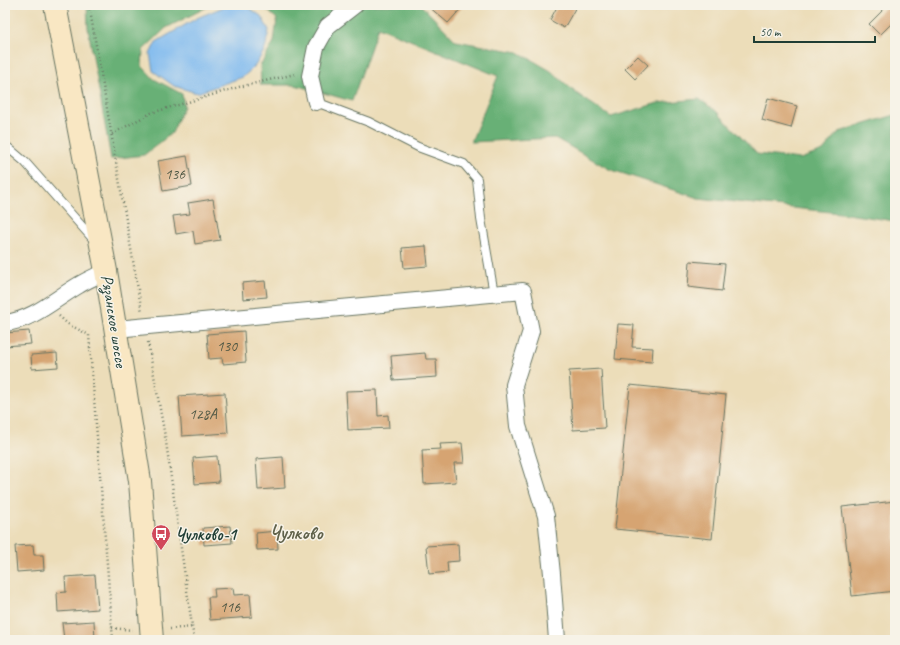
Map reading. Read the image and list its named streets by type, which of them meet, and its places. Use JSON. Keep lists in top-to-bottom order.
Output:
{
  "streets": {
    "main road": ["Рязанское шоссе"]
  },
  "districts": ["Чулково"],
  "places": {
    "bus stop": ["Чулково-1"]
  },
  "house_numbers": [
    "136",
    "130",
    "128А",
    "116"
  ],
  "scale_bar": "50 m"
}
